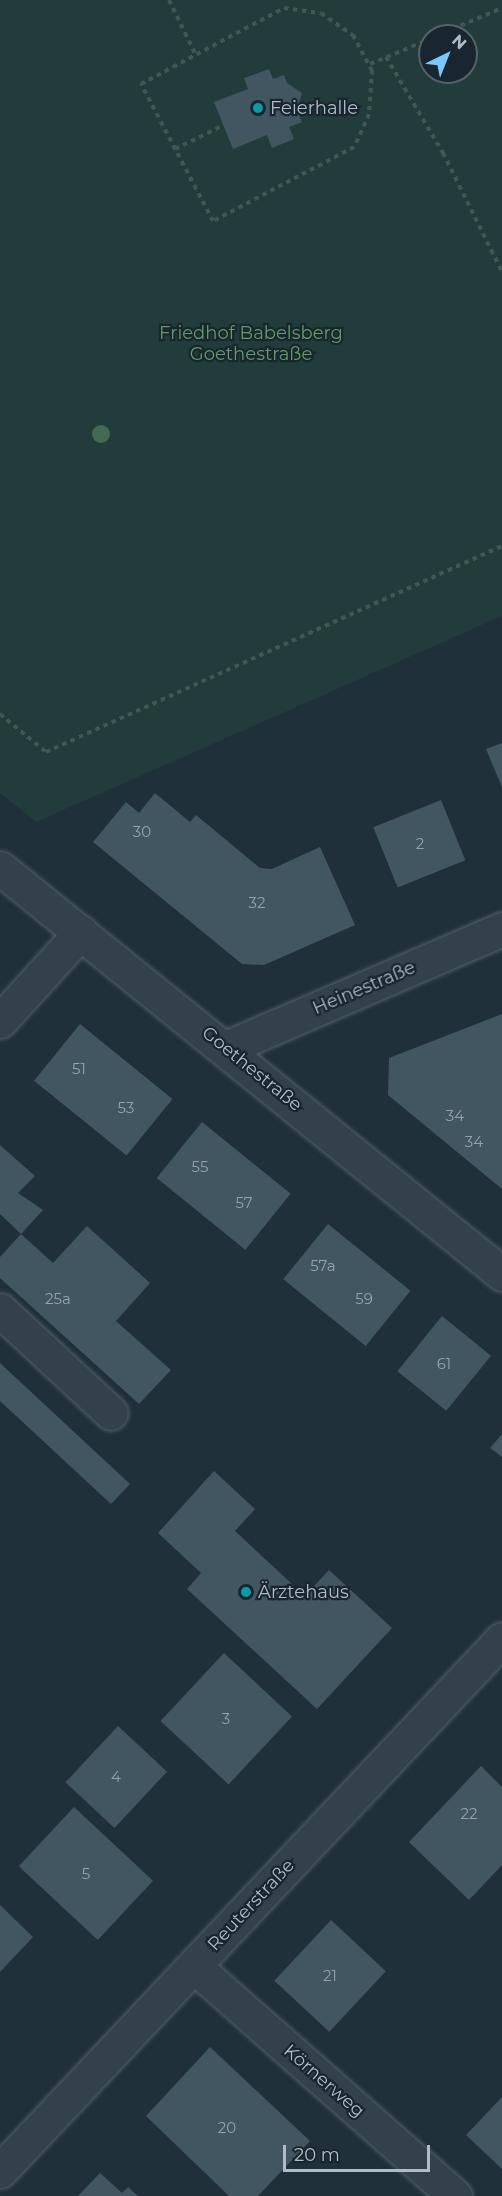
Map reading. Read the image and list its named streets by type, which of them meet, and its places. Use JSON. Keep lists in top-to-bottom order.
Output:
{
  "streets": {
    "street": [
      "Heinestraße",
      "Goethestraße",
      "Reuterstraße",
      "Körnerweg"
    ]
  },
  "crossings": [
    ["Heinestraße", "Goethestraße"],
    ["Reuterstraße", "Körnerweg"]
  ],
  "parks": ["Friedhof Babelsberg Goethestraße"],
  "places": ["Feierhalle", "Ärztehaus"],
  "house_numbers": [
    "30",
    "2",
    "32",
    "51",
    "53",
    "34",
    "34",
    "55",
    "57",
    "57a",
    "25a",
    "59",
    "61",
    "3",
    "4",
    "22",
    "5",
    "21",
    "20"
  ],
  "scale_bar": "20 m",
  "north": "top right"
}
